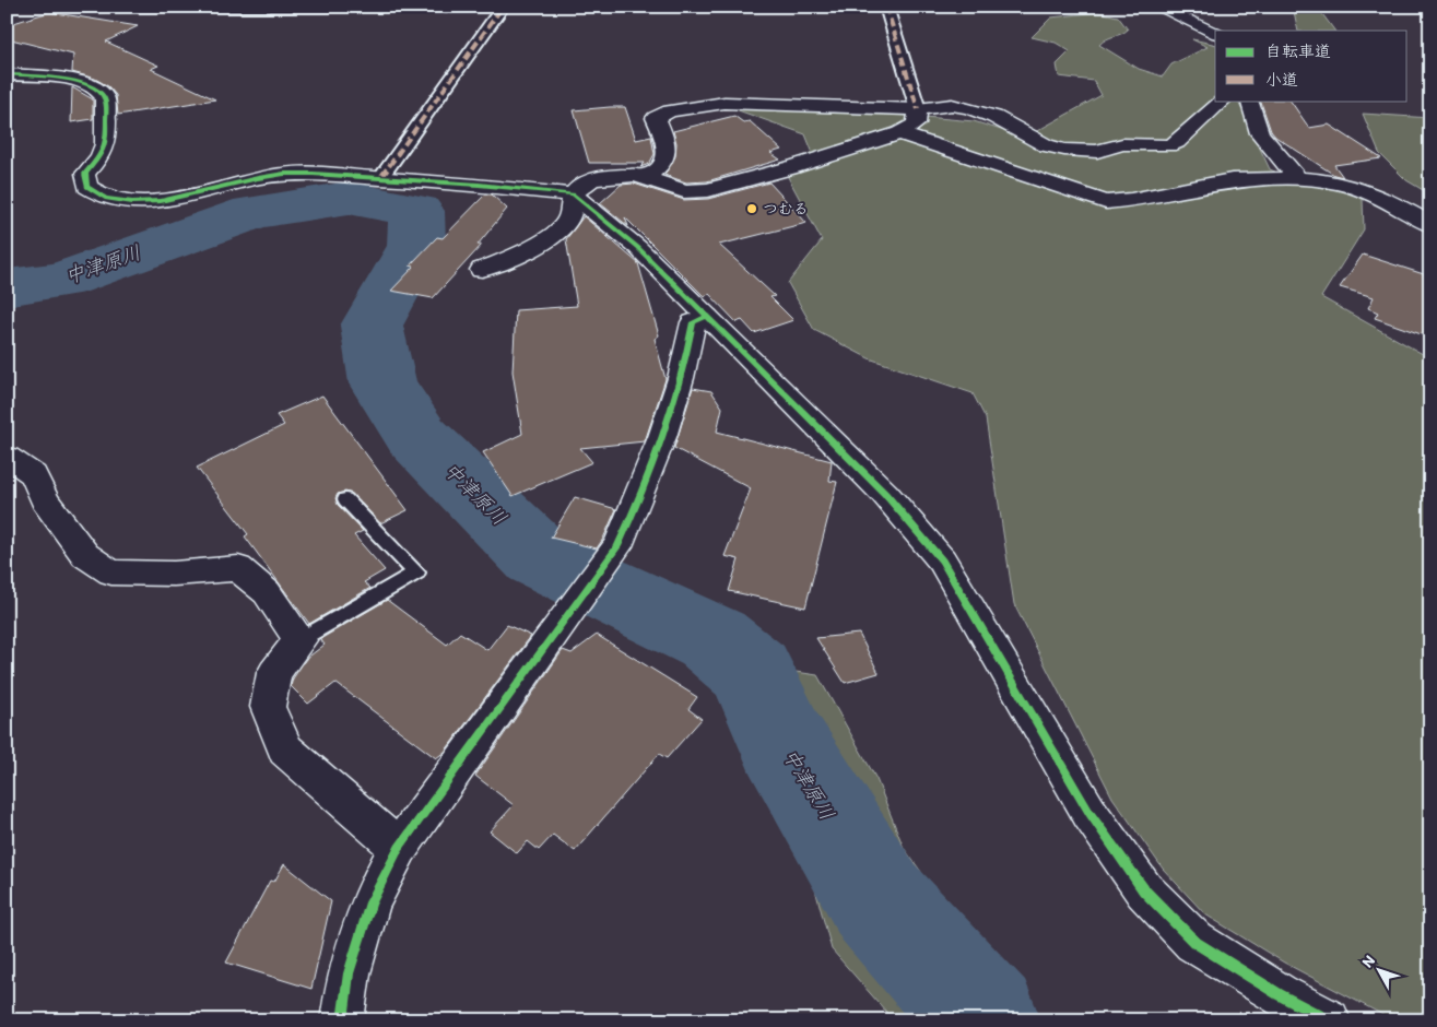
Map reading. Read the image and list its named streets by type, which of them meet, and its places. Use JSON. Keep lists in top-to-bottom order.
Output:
{
  "water": ["中津原川"],
  "places": ["つむる"],
  "legend": ["自転車道", "小道"],
  "north": "top left"
}
